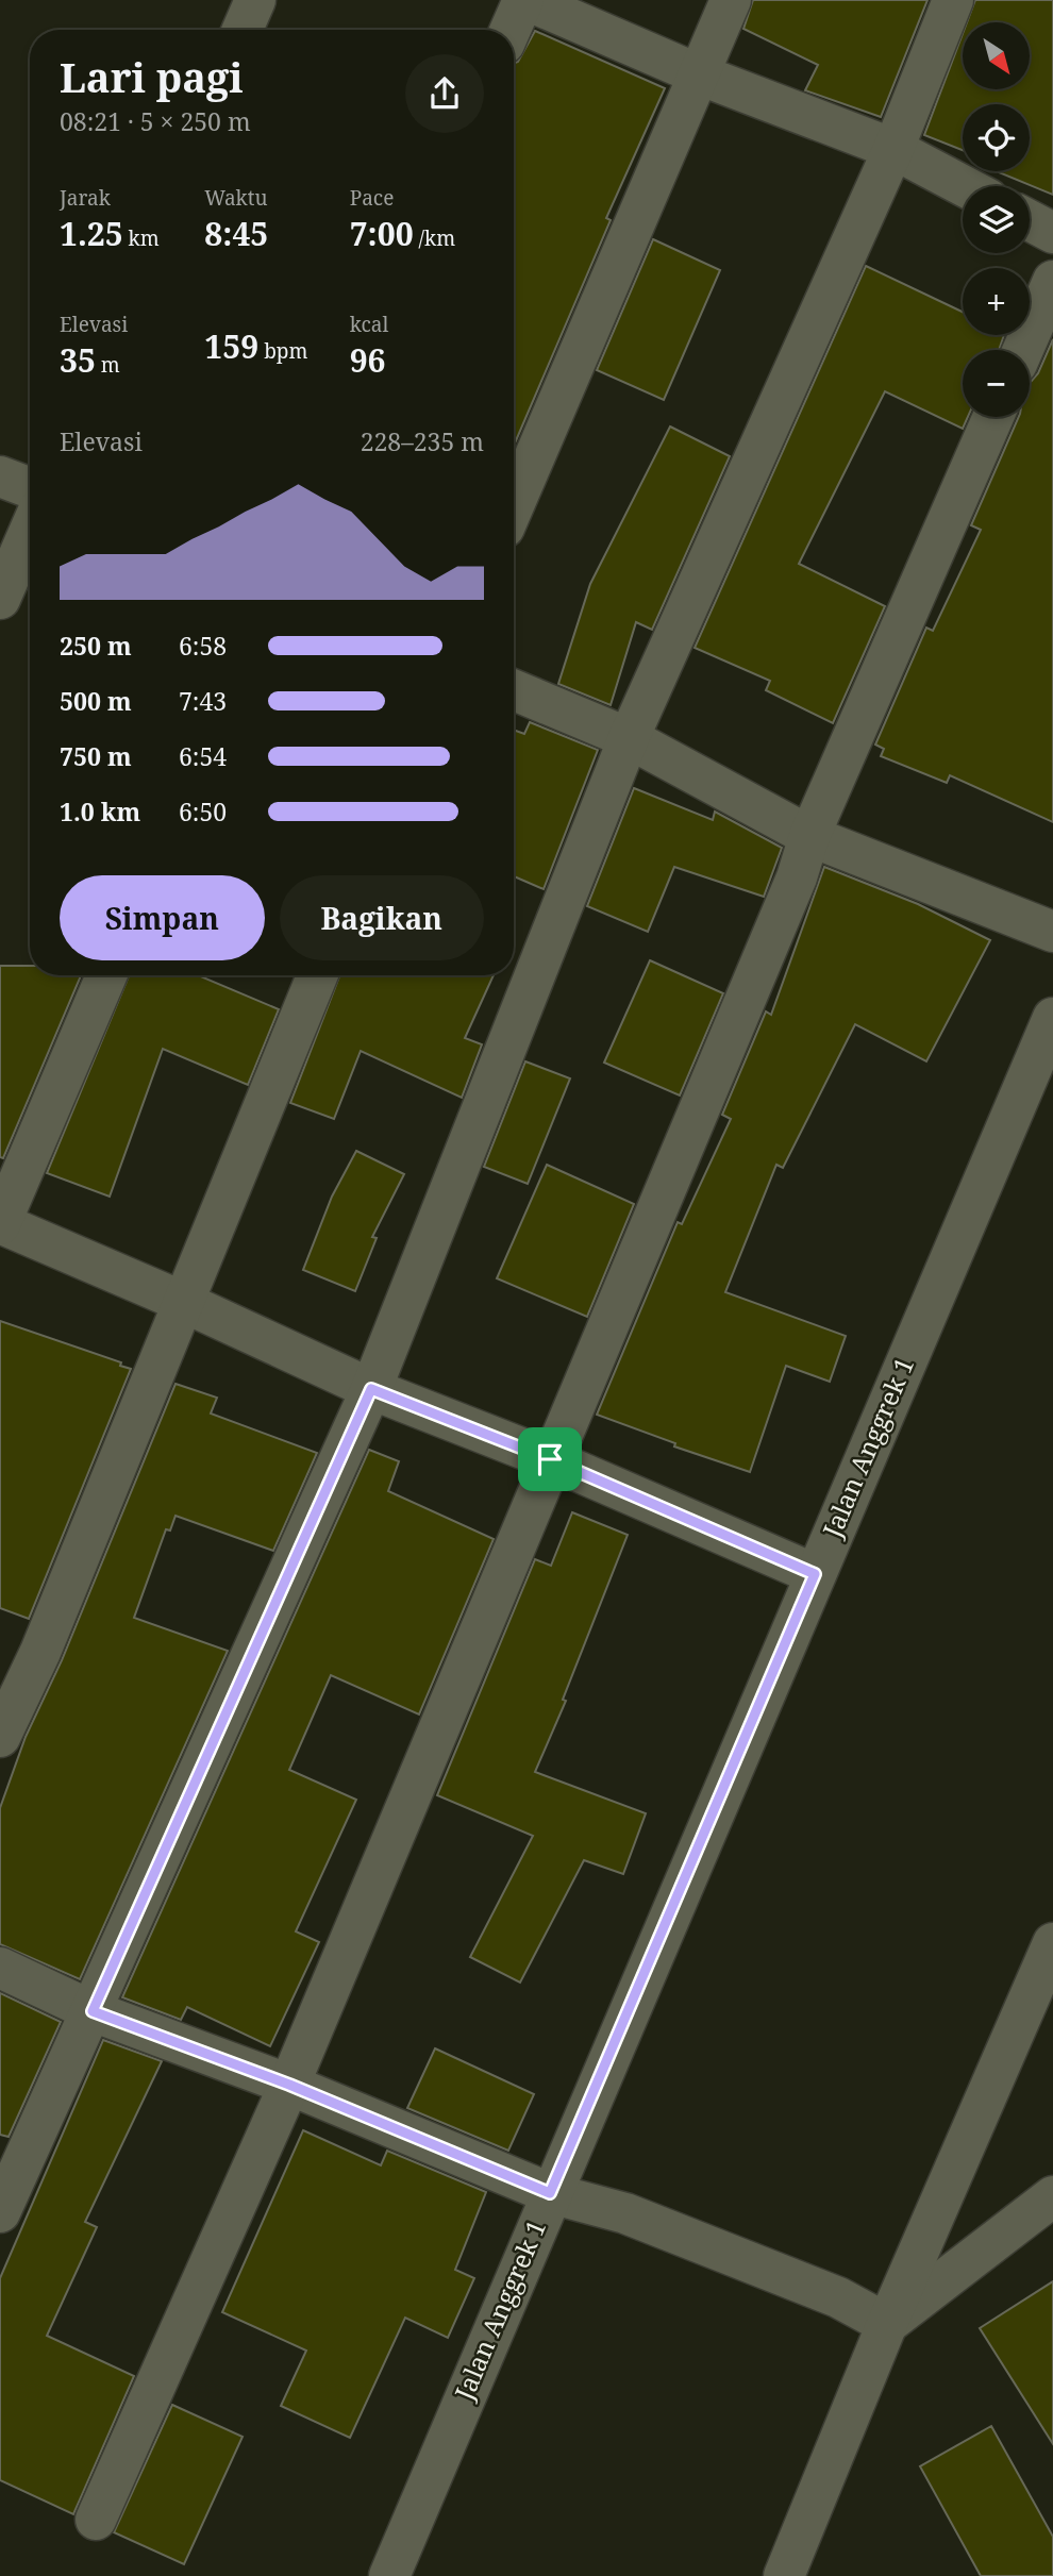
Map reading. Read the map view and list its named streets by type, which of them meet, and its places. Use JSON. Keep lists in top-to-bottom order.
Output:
{
  "streets": {
    "street": ["Jalan Anggrek 1"]
  },
  "north": "bottom right",
  "page": {
    "map_buttons": ["+", "−"],
    "heading": ["Lari pagi", "08:21 · 5 × 250 m"],
    "stats": [
      ["Jarak", "1.25 km"],
      ["Waktu", "8:45"],
      ["Pace", "7:00 /km"],
      ["Elevasi", "35 m"],
      ["159 bpm"],
      ["kcal", "96"]
    ],
    "chart": ["Elevasi", "228–235 m"],
    "list": [
      {
        "name": "250 m",
        "note": "6:58"
      },
      {
        "name": "500 m",
        "note": "7:43"
      },
      {
        "name": "750 m",
        "note": "6:54"
      },
      {
        "name": "1.0 km",
        "note": "6:50"
      }
    ],
    "buttons": ["Simpan", "Bagikan"]
  }
}
